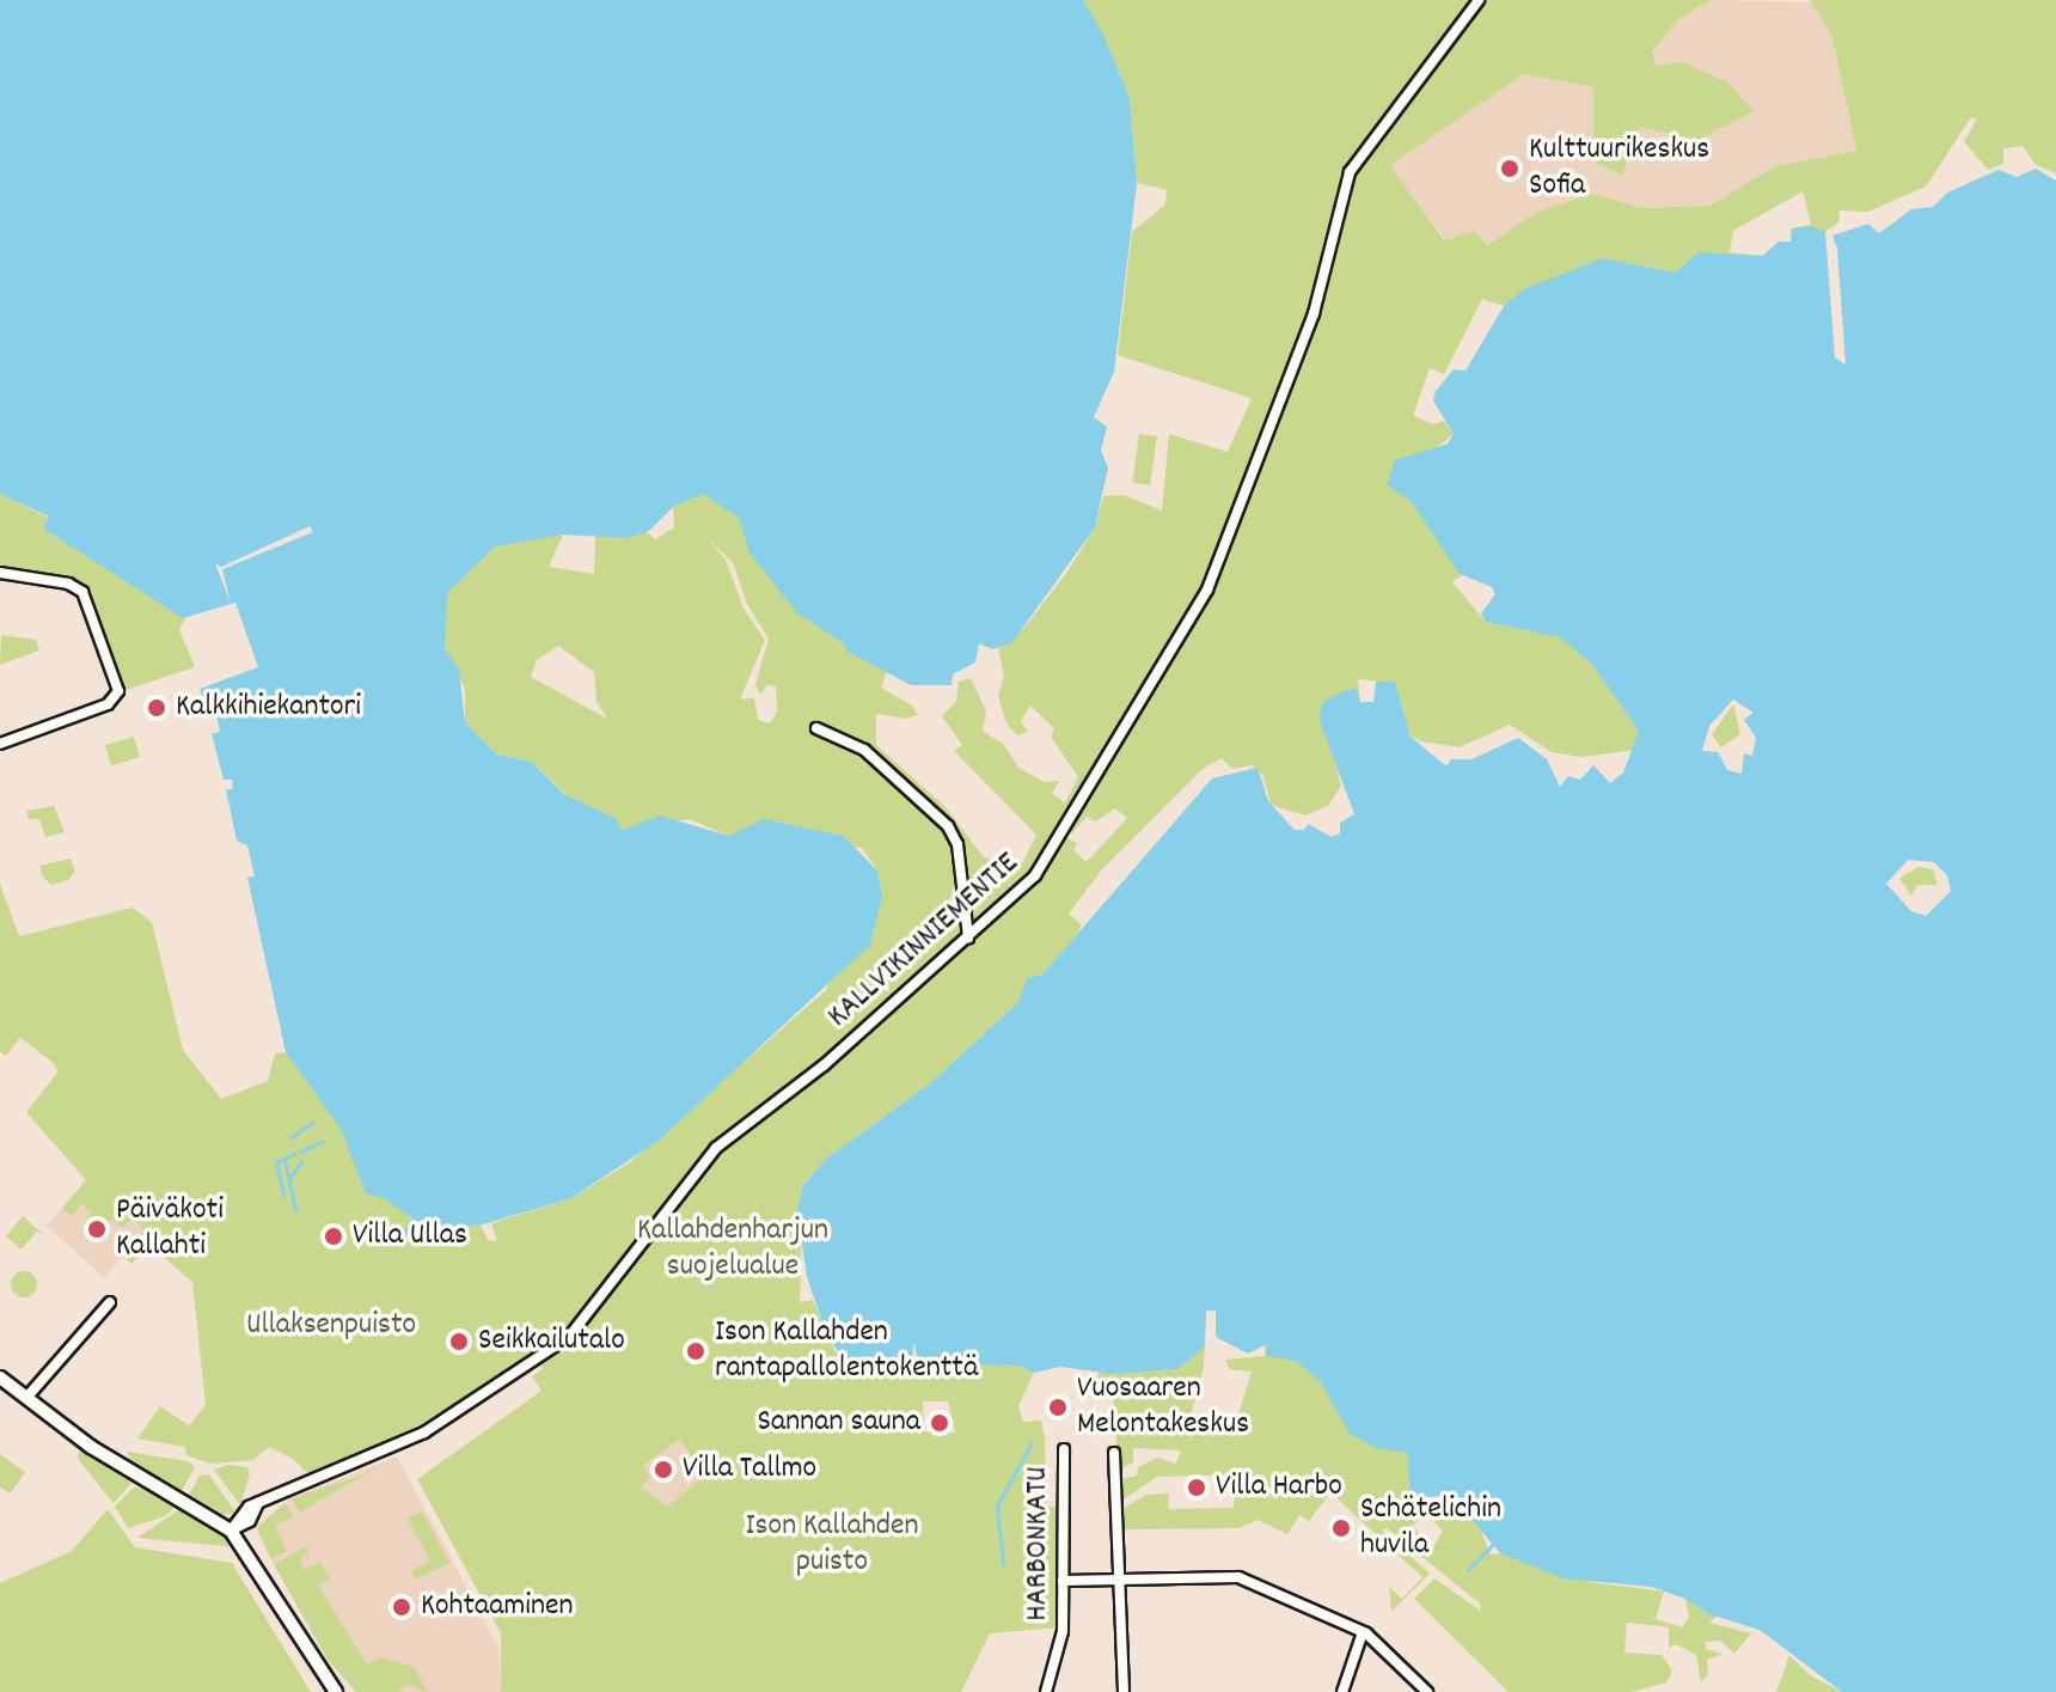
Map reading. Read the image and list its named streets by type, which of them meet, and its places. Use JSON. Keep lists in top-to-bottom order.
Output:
{
  "streets": {
    "street": ["KALLVIKINNIEMENTIE", "HARBONKATU"]
  },
  "parks": ["Kallahdenharjun suojelualue", "Ullaksenpuisto", "Ison Kallahden puisto"],
  "places": [
    "Kulttuurikeskus Sofia",
    "Kalkkihiekantori",
    "Päiväkoti Kallahti",
    "Villa Ullas",
    "Seikkailutalo",
    "Ison Kallahden rantapallolentokenttä",
    "Vuosaaren Melontakeskus",
    "Sannan sauna",
    "Villa Tallmo",
    "Villa Harbo",
    "Schätelichin huvila",
    "Kohtaaminen"
  ]
}
